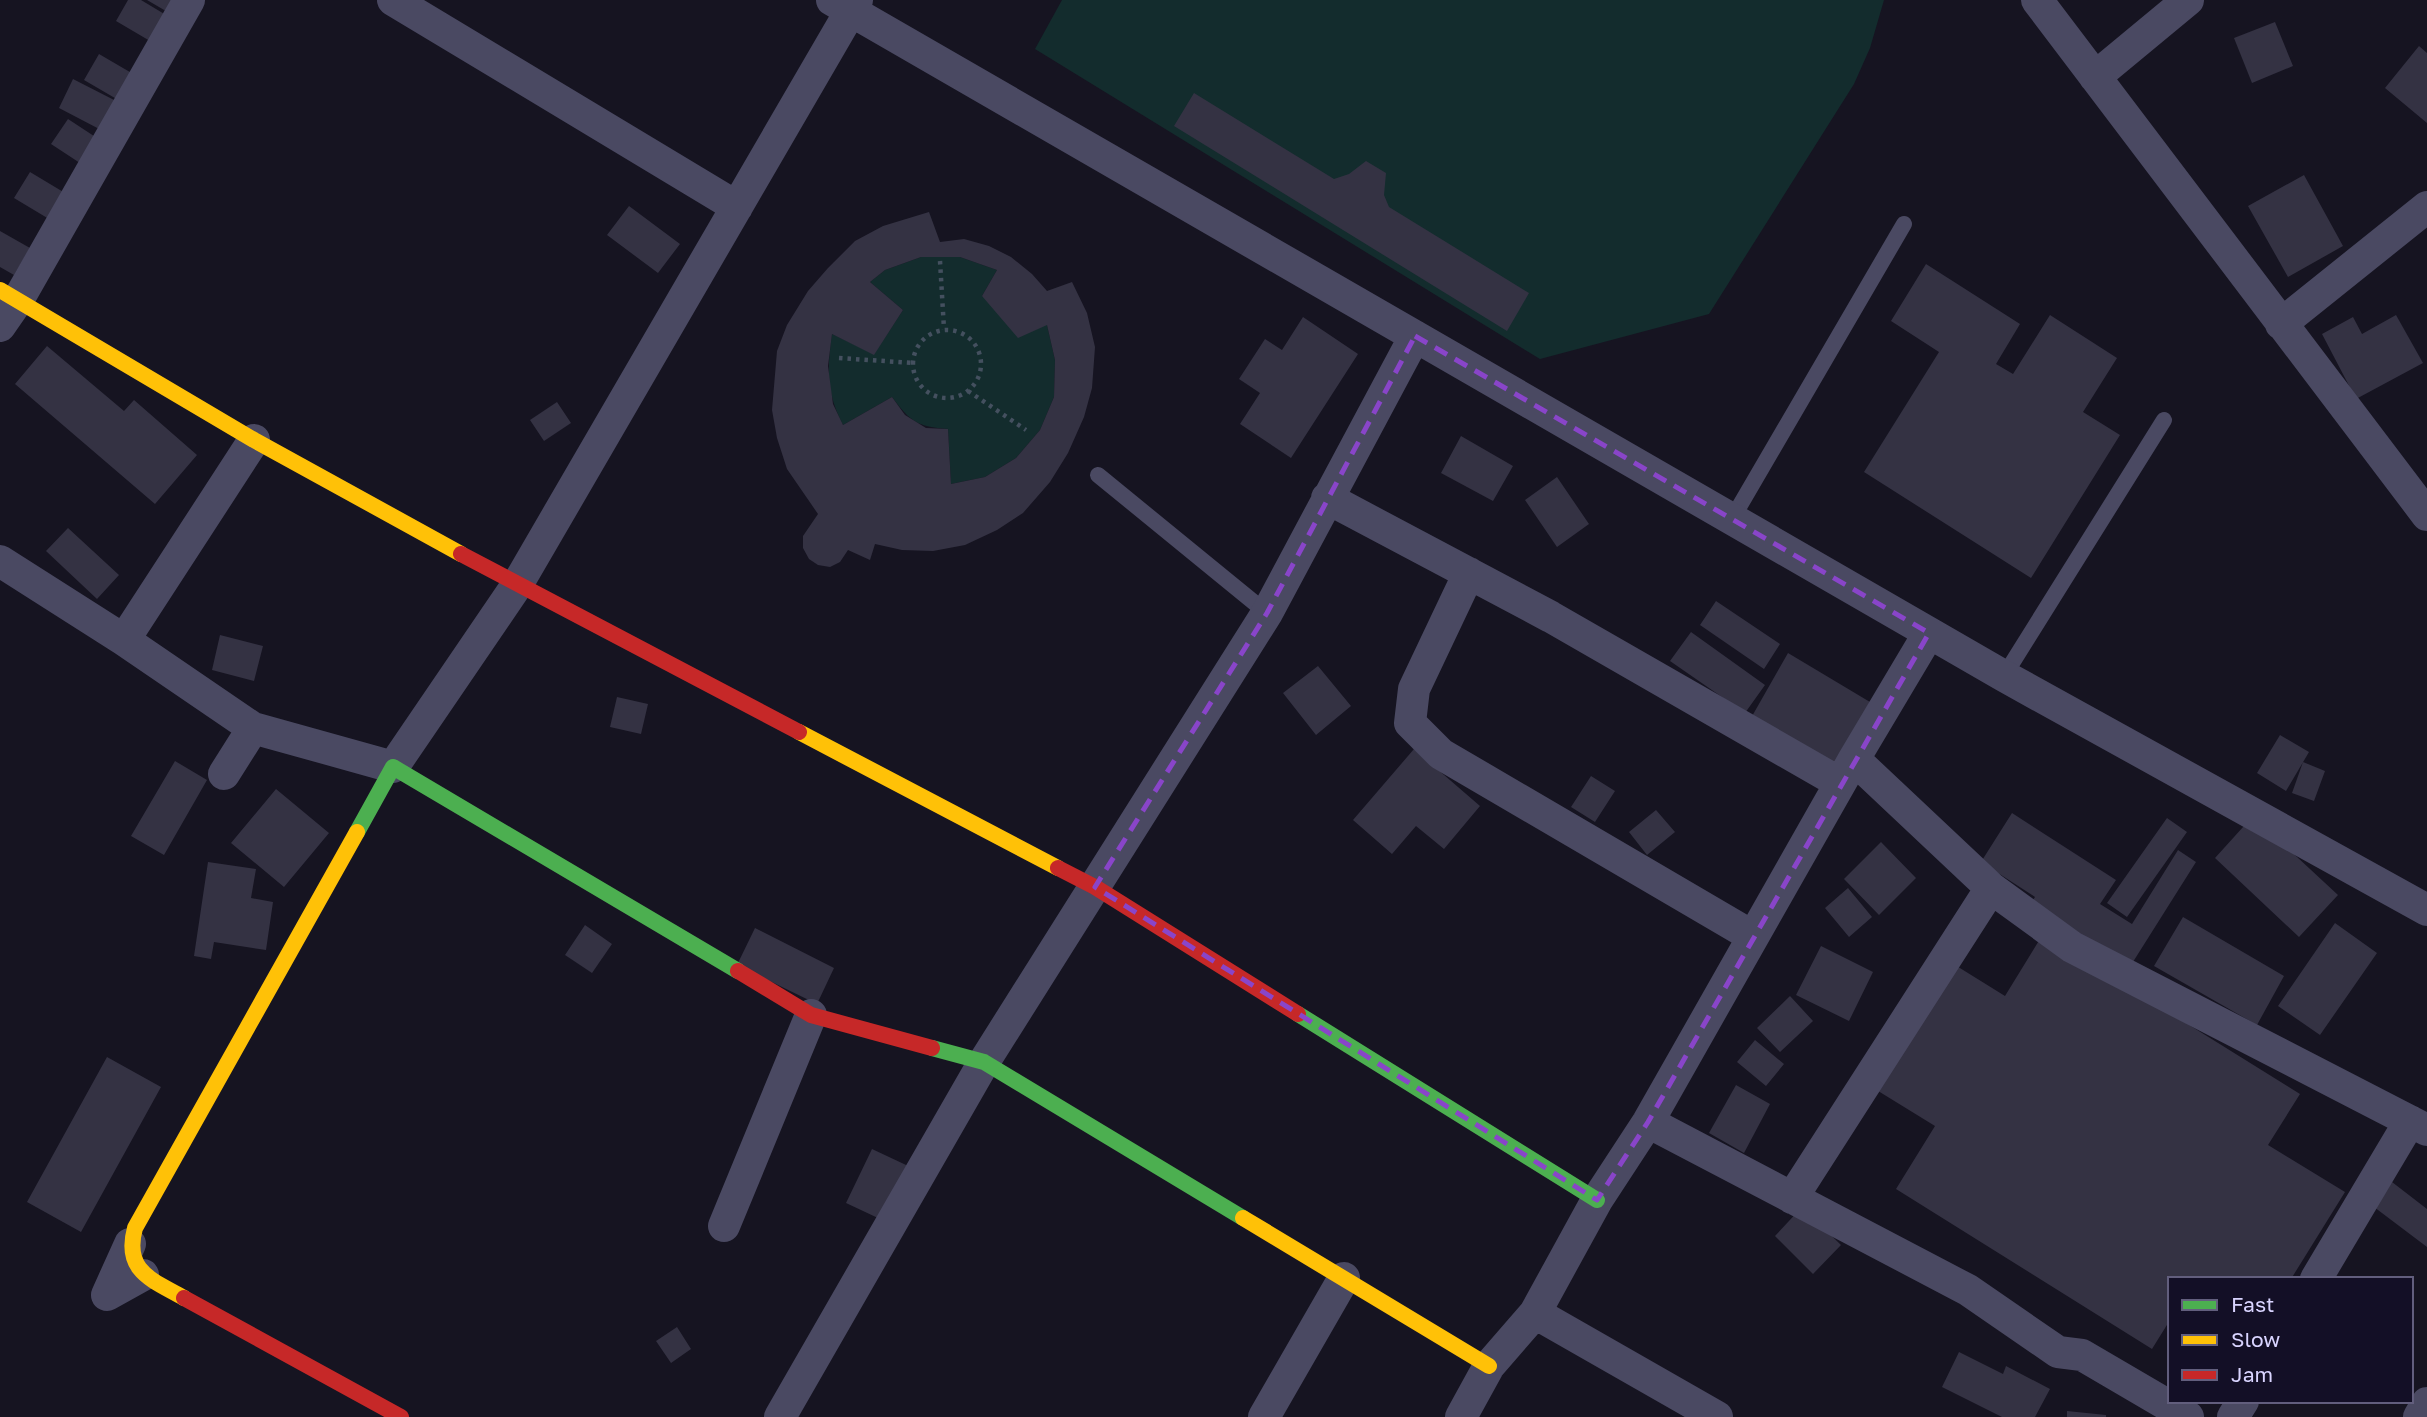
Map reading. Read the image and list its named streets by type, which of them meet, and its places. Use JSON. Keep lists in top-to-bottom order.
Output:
{
  "legend": ["Fast", "Slow", "Jam"]
}
